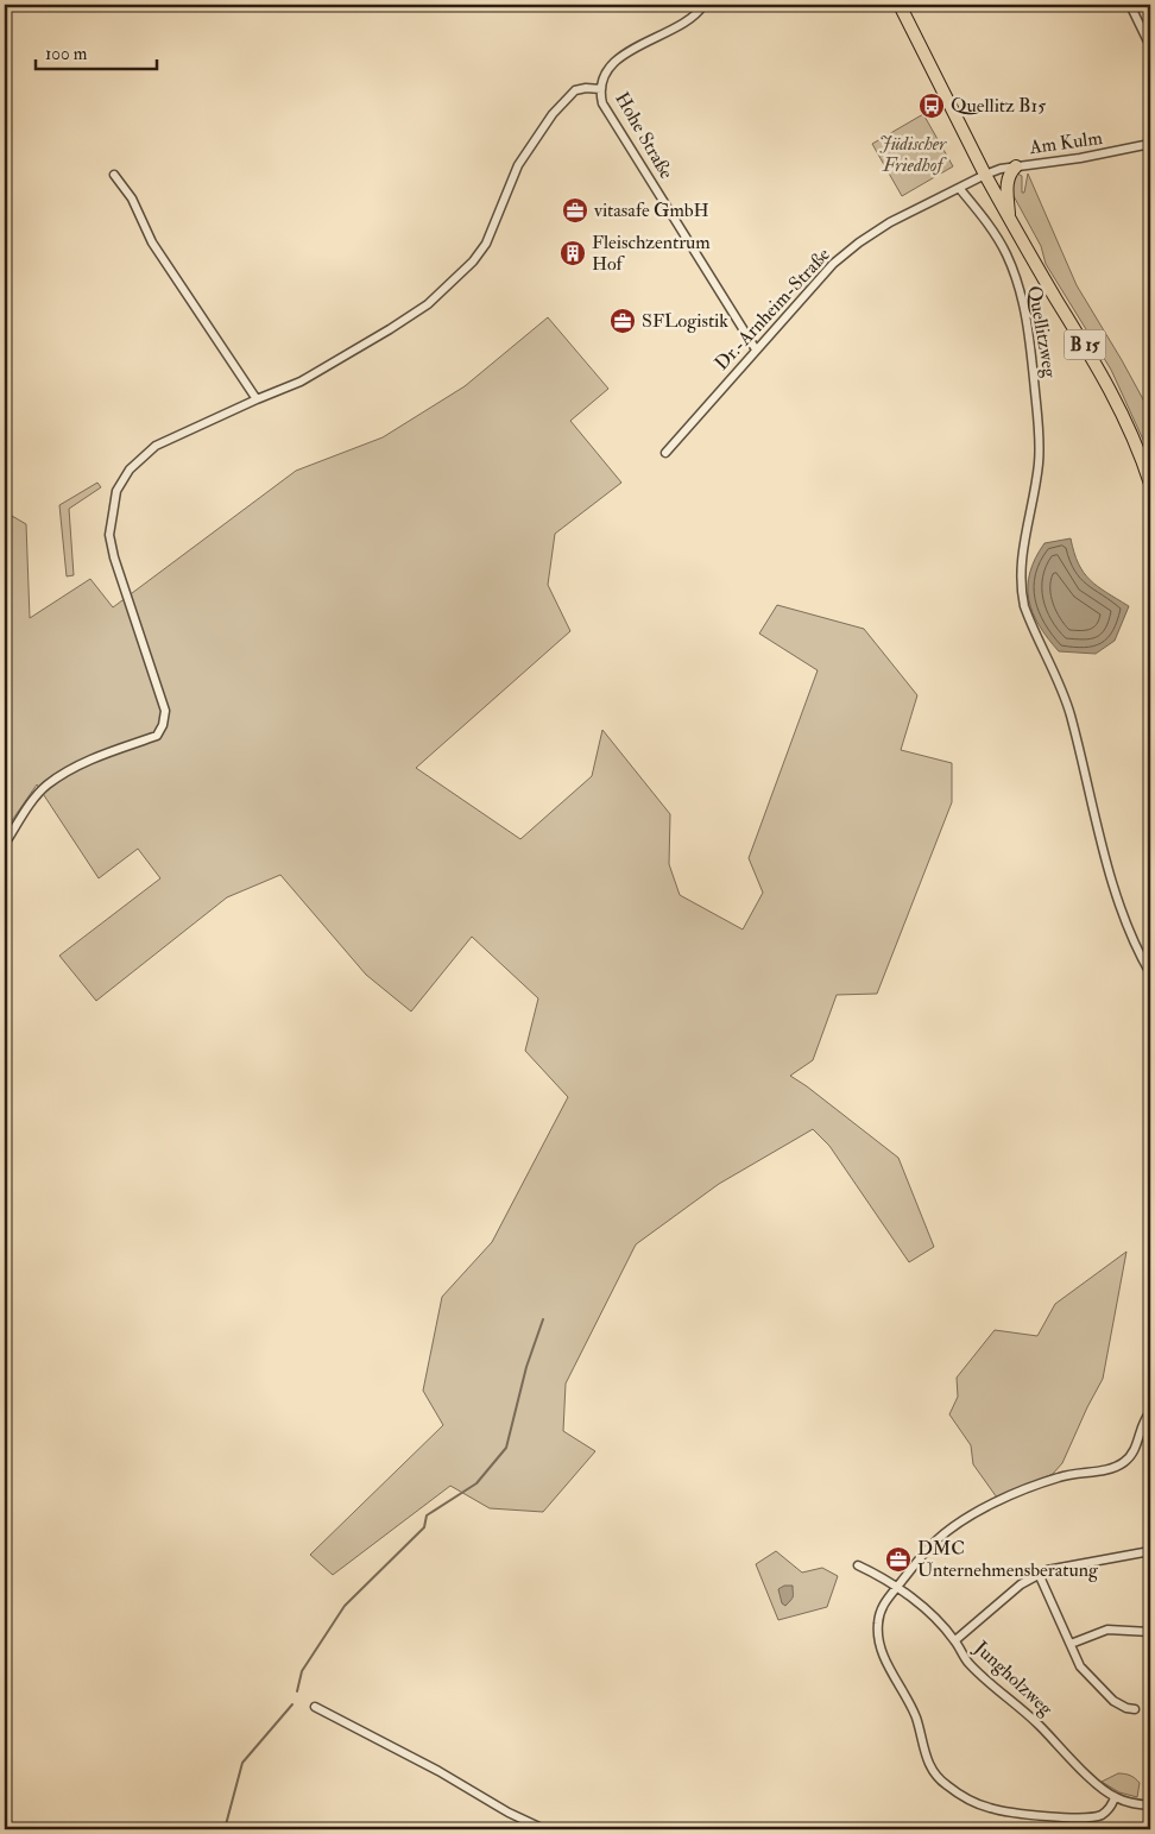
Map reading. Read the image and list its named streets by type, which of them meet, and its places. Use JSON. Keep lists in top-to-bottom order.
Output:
{
  "streets": {
    "main road": ["B 15"],
    "street": [
      "Hohe Straße",
      "Am Kulm",
      "Dr.-Arnheim-Straße",
      "Quellitzweg",
      "Jungholzweg"
    ]
  },
  "crossings": [
    ["Hohe Straße", "Dr.-Arnheim-Straße"],
    ["Am Kulm", "Dr.-Arnheim-Straße"],
    ["Am Kulm", "B 15"],
    ["Dr.-Arnheim-Straße", "Quellitzweg"],
    ["Dr.-Arnheim-Straße", "B 15"]
  ],
  "parks": ["Jüdischer Friedhof"],
  "places": {
    "bus stop": ["Quellitz B15"],
    "office": ["vitasafe GmbH", "SFLogistik", "DMC Unternehmensberatung"],
    "building": ["Fleischzentrum Hof"]
  },
  "scale_bar": "100 m"
}
